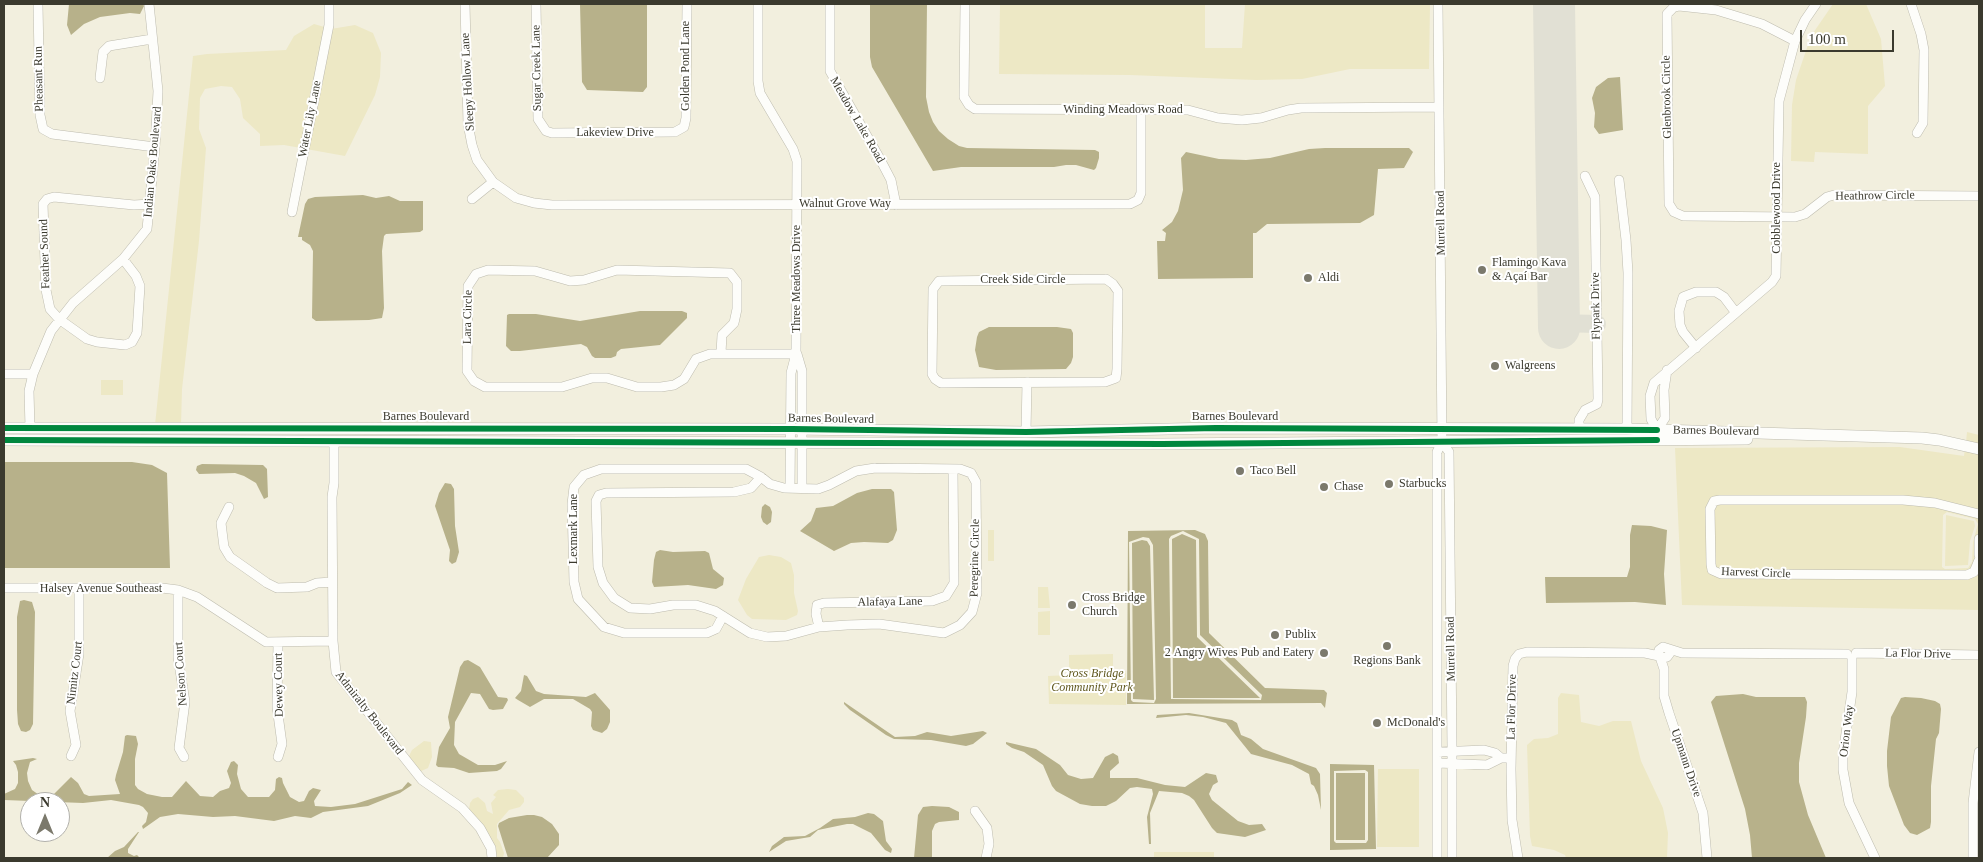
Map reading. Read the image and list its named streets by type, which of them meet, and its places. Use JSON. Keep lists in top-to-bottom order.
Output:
{
  "streets": {
    "main road": ["Barnes Boulevard"],
    "street": [
      "Golden Pond Lane",
      "Sugar Creek Lane",
      "Pheasant Run",
      "Sleepy Hollow Lane",
      "Glenbrook Circle",
      "Winding Meadows Road",
      "Water Lily Lane",
      "Meadow Lake Road",
      "Lakeview Drive",
      "Indian Oaks Boulevard",
      "Heathrow Circle",
      "Walnut Grove Way",
      "Cobblewood Drive",
      "Murrell Road",
      "Feather Sound",
      "Three Meadows Drive",
      "Creek Side Circle",
      "Flypark Drive",
      "Lara Circle",
      "Lexmark Lane",
      "Peregrine Circle",
      "Harvest Circle",
      "Halsey Avenue Southeast",
      "Alafaya Lane",
      "La Flor Drive",
      "Nimitz Court",
      "Nelson Court",
      "Dewey Court",
      "Admiralty Boulevard",
      "Orion Way",
      "Upmann Drive"
    ]
  },
  "crossings": [
    ["Golden Pond Lane", "Lakeview Drive"],
    ["Sugar Creek Lane", "Lakeview Drive"],
    ["Pheasant Run", "Indian Oaks Boulevard"],
    ["Sleepy Hollow Lane", "Walnut Grove Way"],
    ["Glenbrook Circle", "Heathrow Circle"],
    ["Glenbrook Circle", "Cobblewood Drive"],
    ["Winding Meadows Road", "Walnut Grove Way"],
    ["Winding Meadows Road", "Murrell Road"],
    ["Meadow Lake Road", "Walnut Grove Way"],
    ["Indian Oaks Boulevard", "Feather Sound"],
    ["Indian Oaks Boulevard", "Barnes Boulevard"],
    ["Heathrow Circle", "Cobblewood Drive"],
    ["Walnut Grove Way", "Three Meadows Drive"],
    ["Cobblewood Drive", "Barnes Boulevard"],
    ["Murrell Road", "Barnes Boulevard"],
    ["Three Meadows Drive", "Lara Circle"],
    ["Three Meadows Drive", "Barnes Boulevard"],
    ["Flypark Drive", "Barnes Boulevard"],
    ["Barnes Boulevard", "Admiralty Boulevard"],
    ["Lexmark Lane", "Peregrine Circle"],
    ["Peregrine Circle", "Alafaya Lane"],
    ["Halsey Avenue Southeast", "Nimitz Court"],
    ["Halsey Avenue Southeast", "Nelson Court"],
    ["Halsey Avenue Southeast", "Dewey Court"],
    ["Halsey Avenue Southeast", "Admiralty Boulevard"],
    ["La Flor Drive", "Orion Way"],
    ["La Flor Drive", "Upmann Drive"]
  ],
  "parks": ["Cross Bridge Community Park"],
  "places": [
    "Flamingo Kava & Açaí Bar",
    "Aldi",
    "Walgreens",
    "Taco Bell",
    "Starbucks",
    "Chase",
    "Cross Bridge Church",
    "Publix",
    "Regions Bank",
    "2 Angry Wives Pub and Eatery",
    "McDonald's"
  ],
  "scale_bar": "100 m",
  "north": "top"
}
